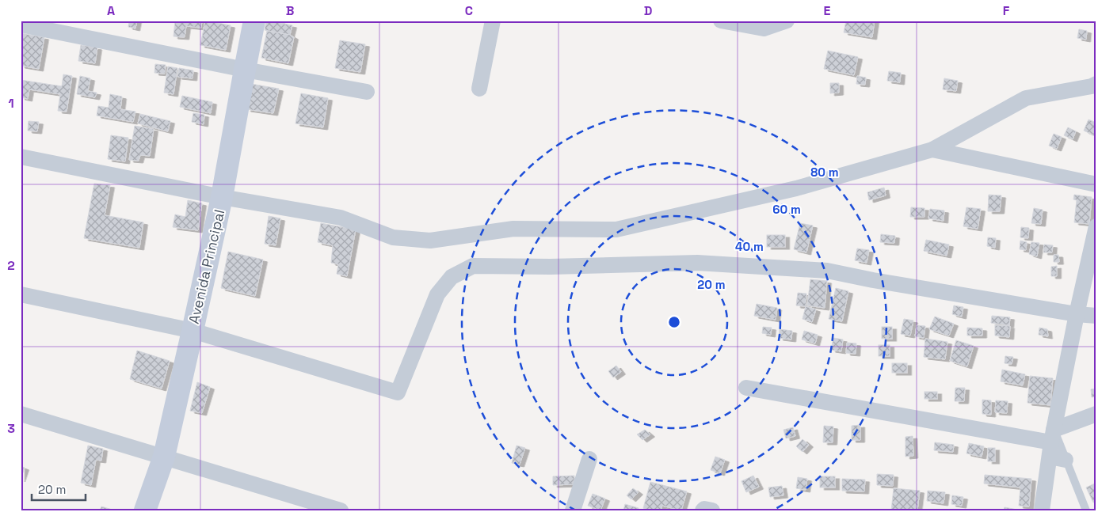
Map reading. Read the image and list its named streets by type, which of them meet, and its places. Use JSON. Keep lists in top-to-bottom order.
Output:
{
  "streets": {
    "street": ["Avenida Principal"]
  },
  "scale_bar": "20 m",
  "grid": {
    "columns": [
      "A",
      "B",
      "C",
      "D",
      "E",
      "F"
    ],
    "rows": ["1", "2", "3"]
  },
  "rings": [
    "80 m",
    "60 m",
    "40 m",
    "20 m"
  ]
}
